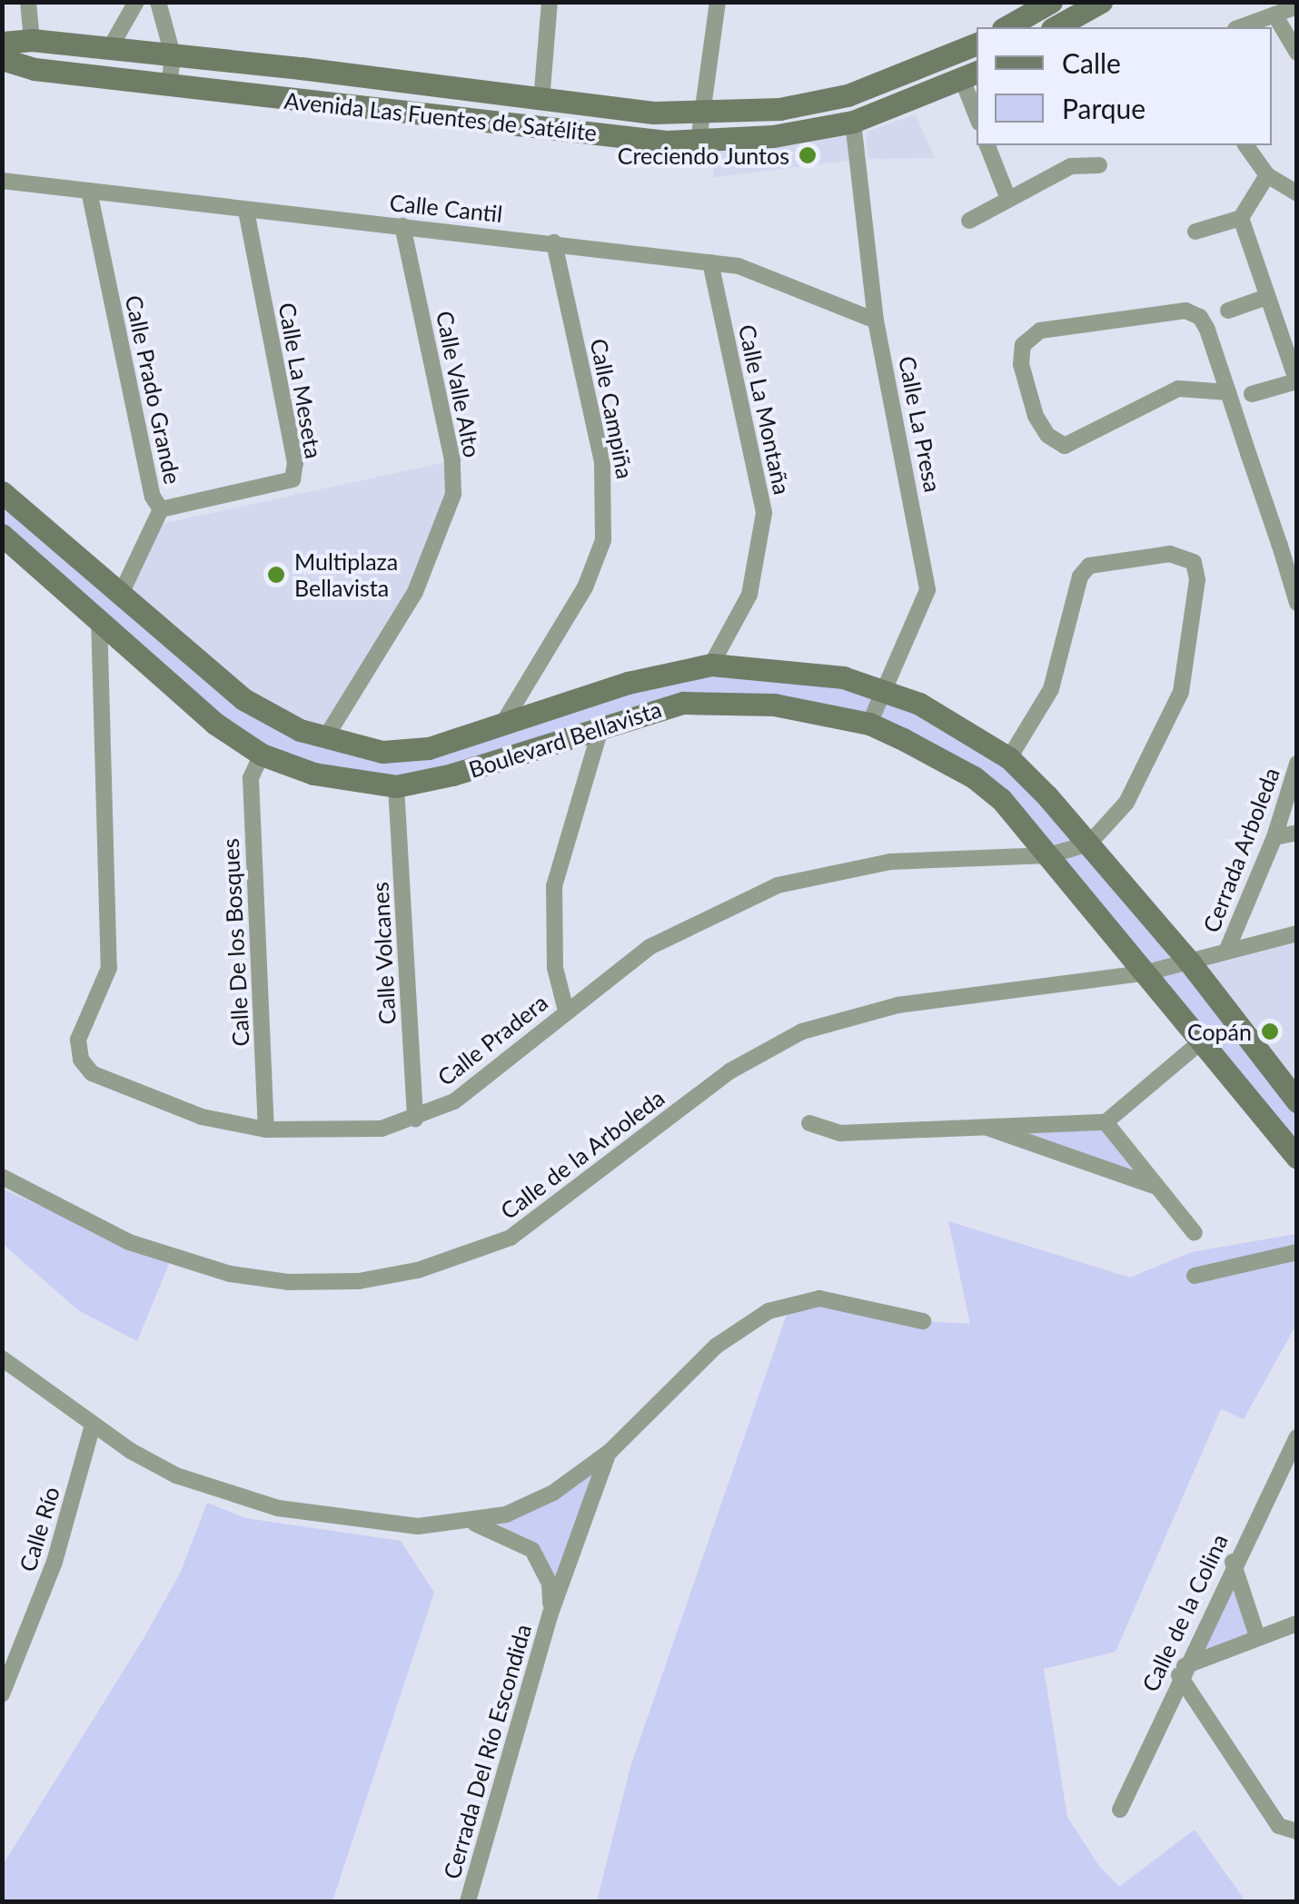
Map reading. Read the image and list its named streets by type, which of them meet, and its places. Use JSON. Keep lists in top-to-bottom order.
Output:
{
  "streets": {
    "main road": ["Avenida Las Fuentes de Satélite", "Boulevard Bellavista"],
    "street": [
      "Calle Cantil",
      "Calle La Meseta",
      "Calle Valle Alto",
      "Calle Prado Grande",
      "Calle Campiña",
      "Calle La Montaña",
      "Calle La Presa",
      "Cerrada Arboleda",
      "Calle De los Bosques",
      "Calle Volcanes",
      "Calle Pradera",
      "Calle de la Arboleda",
      "Calle Río",
      "Calle de la Colina",
      "Cerrada Del Río Escondida"
    ]
  },
  "crossings": [
    ["Avenida Las Fuentes de Satélite", "Calle La Presa"],
    ["Calle Cantil", "Calle La Meseta"],
    ["Calle Cantil", "Calle Valle Alto"],
    ["Calle Cantil", "Calle Prado Grande"],
    ["Calle Cantil", "Calle Campiña"],
    ["Calle Cantil", "Calle La Montaña"],
    ["Calle Cantil", "Calle La Presa"],
    ["Calle La Meseta", "Calle Prado Grande"],
    ["Calle Valle Alto", "Boulevard Bellavista"],
    ["Calle Prado Grande", "Boulevard Bellavista"],
    ["Calle Campiña", "Boulevard Bellavista"],
    ["Calle La Montaña", "Boulevard Bellavista"],
    ["Calle La Presa", "Boulevard Bellavista"],
    ["Boulevard Bellavista", "Calle De los Bosques"],
    ["Boulevard Bellavista", "Calle Volcanes"],
    ["Boulevard Bellavista", "Calle Pradera"],
    ["Boulevard Bellavista", "Calle de la Arboleda"],
    ["Cerrada Arboleda", "Calle de la Arboleda"],
    ["Calle De los Bosques", "Calle Pradera"],
    ["Calle Volcanes", "Calle Pradera"]
  ],
  "places": ["Creciendo Juntos", "Multiplaza Bellavista", "Copán"],
  "legend": ["Calle", "Parque"]
}
